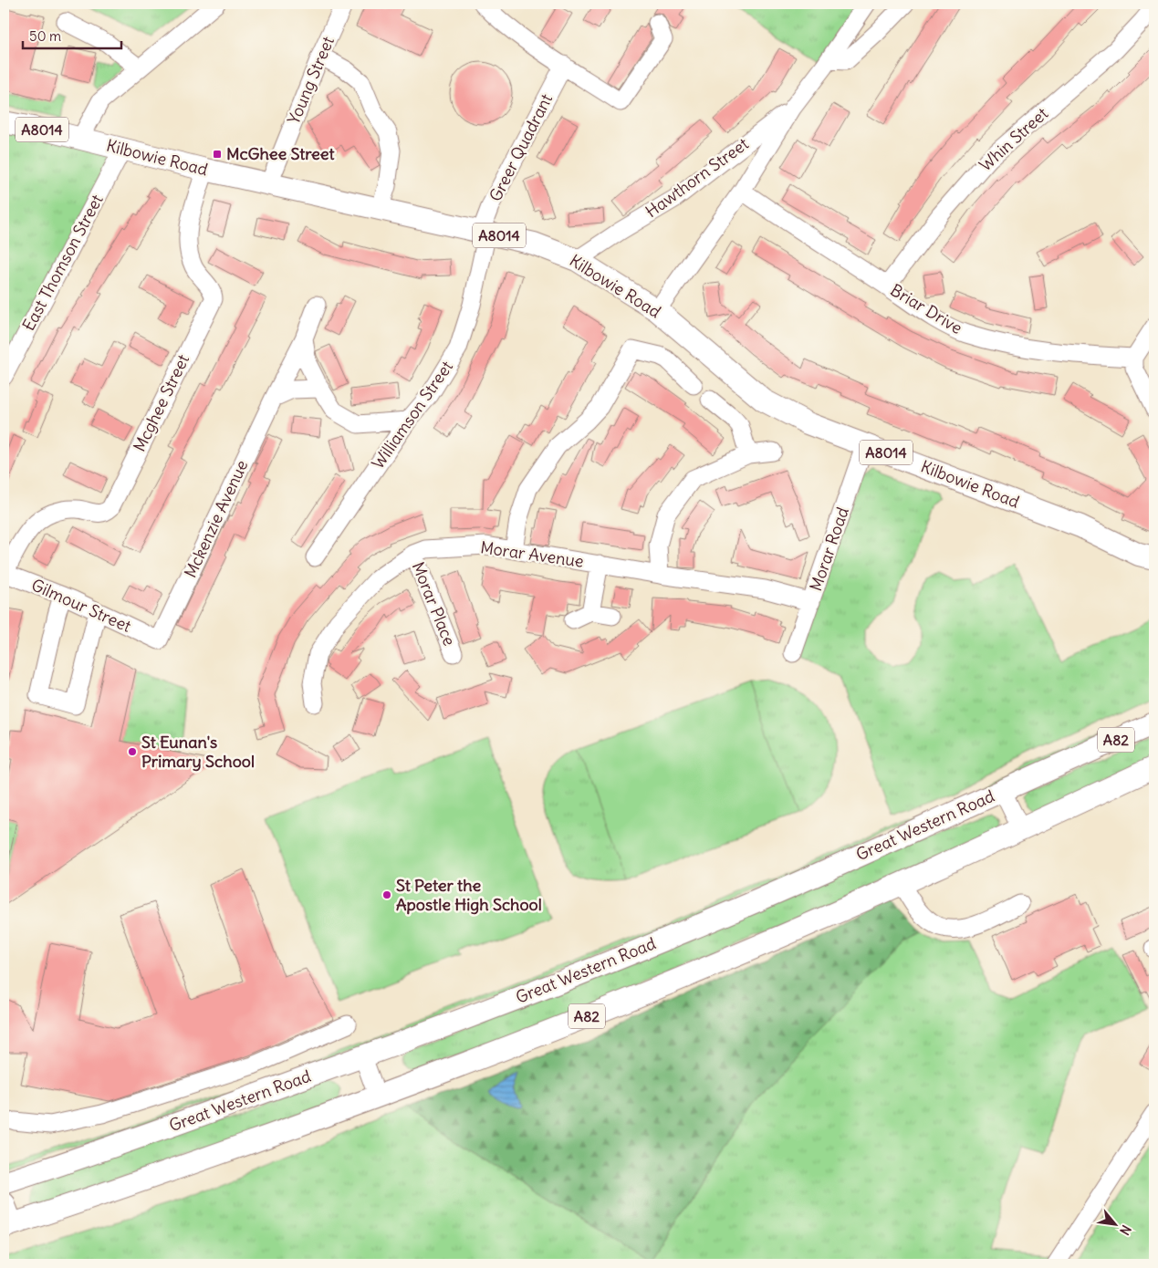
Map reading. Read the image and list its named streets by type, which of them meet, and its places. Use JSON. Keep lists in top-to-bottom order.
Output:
{
  "streets": {
    "main road": [
      "A8014",
      "Kilbowie Road",
      "A82",
      "Great Western Road"
    ],
    "street": [
      "Young Street",
      "Whin Street",
      "Greer Quadrant",
      "Hawthorn Street",
      "East Thomson Street",
      "Briar Drive",
      "Mcghee Street",
      "Williamson Street",
      "Mckenzie Avenue",
      "Morar Road",
      "Morar Avenue",
      "Morar Place",
      "Gilmour Street"
    ]
  },
  "crossings": [
    ["Young Street", "Kilbowie Road"],
    ["A8014", "Kilbowie Road"],
    ["Whin Street", "Briar Drive"],
    ["Greer Quadrant", "Kilbowie Road"],
    ["Greer Quadrant", "Williamson Street"],
    ["Kilbowie Road", "Hawthorn Street"],
    ["Kilbowie Road", "East Thomson Street"],
    ["Kilbowie Road", "Mcghee Street"],
    ["Kilbowie Road", "Williamson Street"],
    ["Kilbowie Road", "Morar Road"],
    ["Hawthorn Street", "Briar Drive"],
    ["Mcghee Street", "Gilmour Street"],
    ["Williamson Street", "Mckenzie Avenue"],
    ["Mckenzie Avenue", "Gilmour Street"],
    ["Morar Road", "Morar Avenue"],
    ["Morar Avenue", "Morar Place"]
  ],
  "places": {
    "transit": ["McGhee Street"],
    "other": ["St Eunan's Primary School", "St Peter the Apostle High School"]
  },
  "scale_bar": "50 m",
  "north": "bottom right"
}
